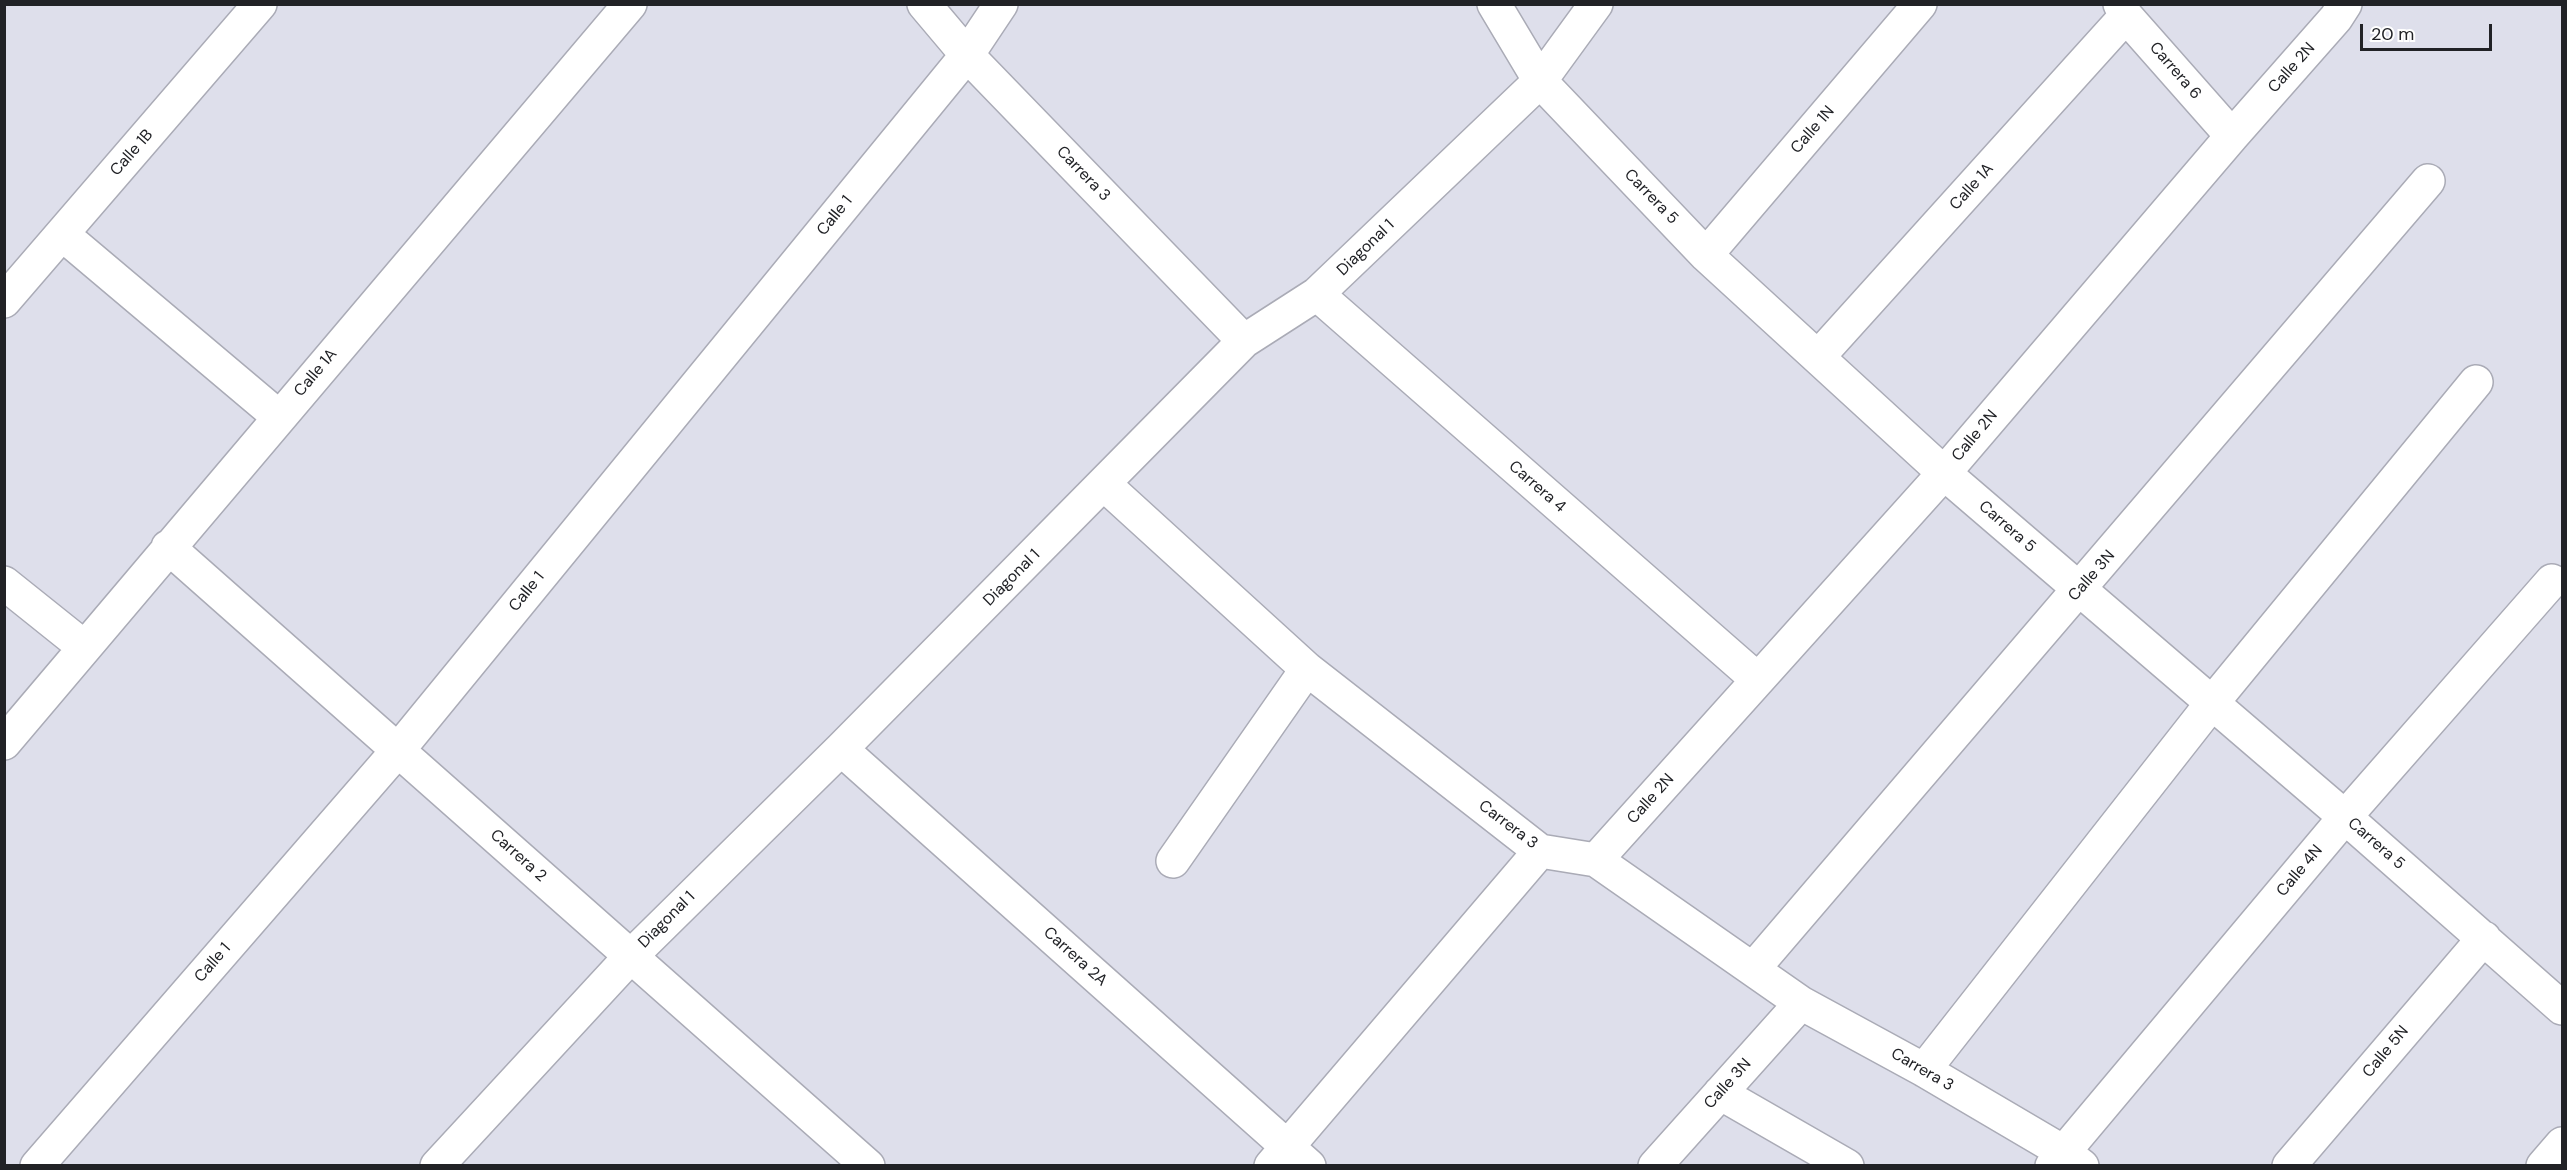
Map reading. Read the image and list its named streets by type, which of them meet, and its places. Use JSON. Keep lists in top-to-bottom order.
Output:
{
  "streets": {
    "street": [
      "Calle 2N",
      "Carrera 6",
      "Calle 1N",
      "Calle 1B",
      "Carrera 3",
      "Calle 1A",
      "Carrera 5",
      "Calle 1",
      "Diagonal 1",
      "Carrera 4",
      "Calle 3N",
      "Carrera 2",
      "Calle 4N",
      "Carrera 2A",
      "Calle 5N"
    ]
  },
  "crossings": [
    ["Calle 2N", "Carrera 6"],
    ["Calle 2N", "Carrera 3"],
    ["Calle 2N", "Carrera 5"],
    ["Calle 2N", "Carrera 4"],
    ["Carrera 6", "Calle 1A"],
    ["Calle 1N", "Carrera 5"],
    ["Carrera 3", "Calle 1"],
    ["Carrera 3", "Diagonal 1"],
    ["Carrera 3", "Calle 3N"],
    ["Carrera 3", "Calle 4N"],
    ["Calle 1A", "Carrera 5"],
    ["Calle 1A", "Carrera 2"],
    ["Carrera 5", "Diagonal 1"],
    ["Carrera 5", "Calle 3N"],
    ["Carrera 5", "Calle 4N"],
    ["Carrera 5", "Calle 5N"],
    ["Calle 1", "Carrera 2"],
    ["Diagonal 1", "Carrera 4"],
    ["Diagonal 1", "Carrera 2"],
    ["Diagonal 1", "Carrera 2A"]
  ],
  "scale_bar": "20 m"
}
